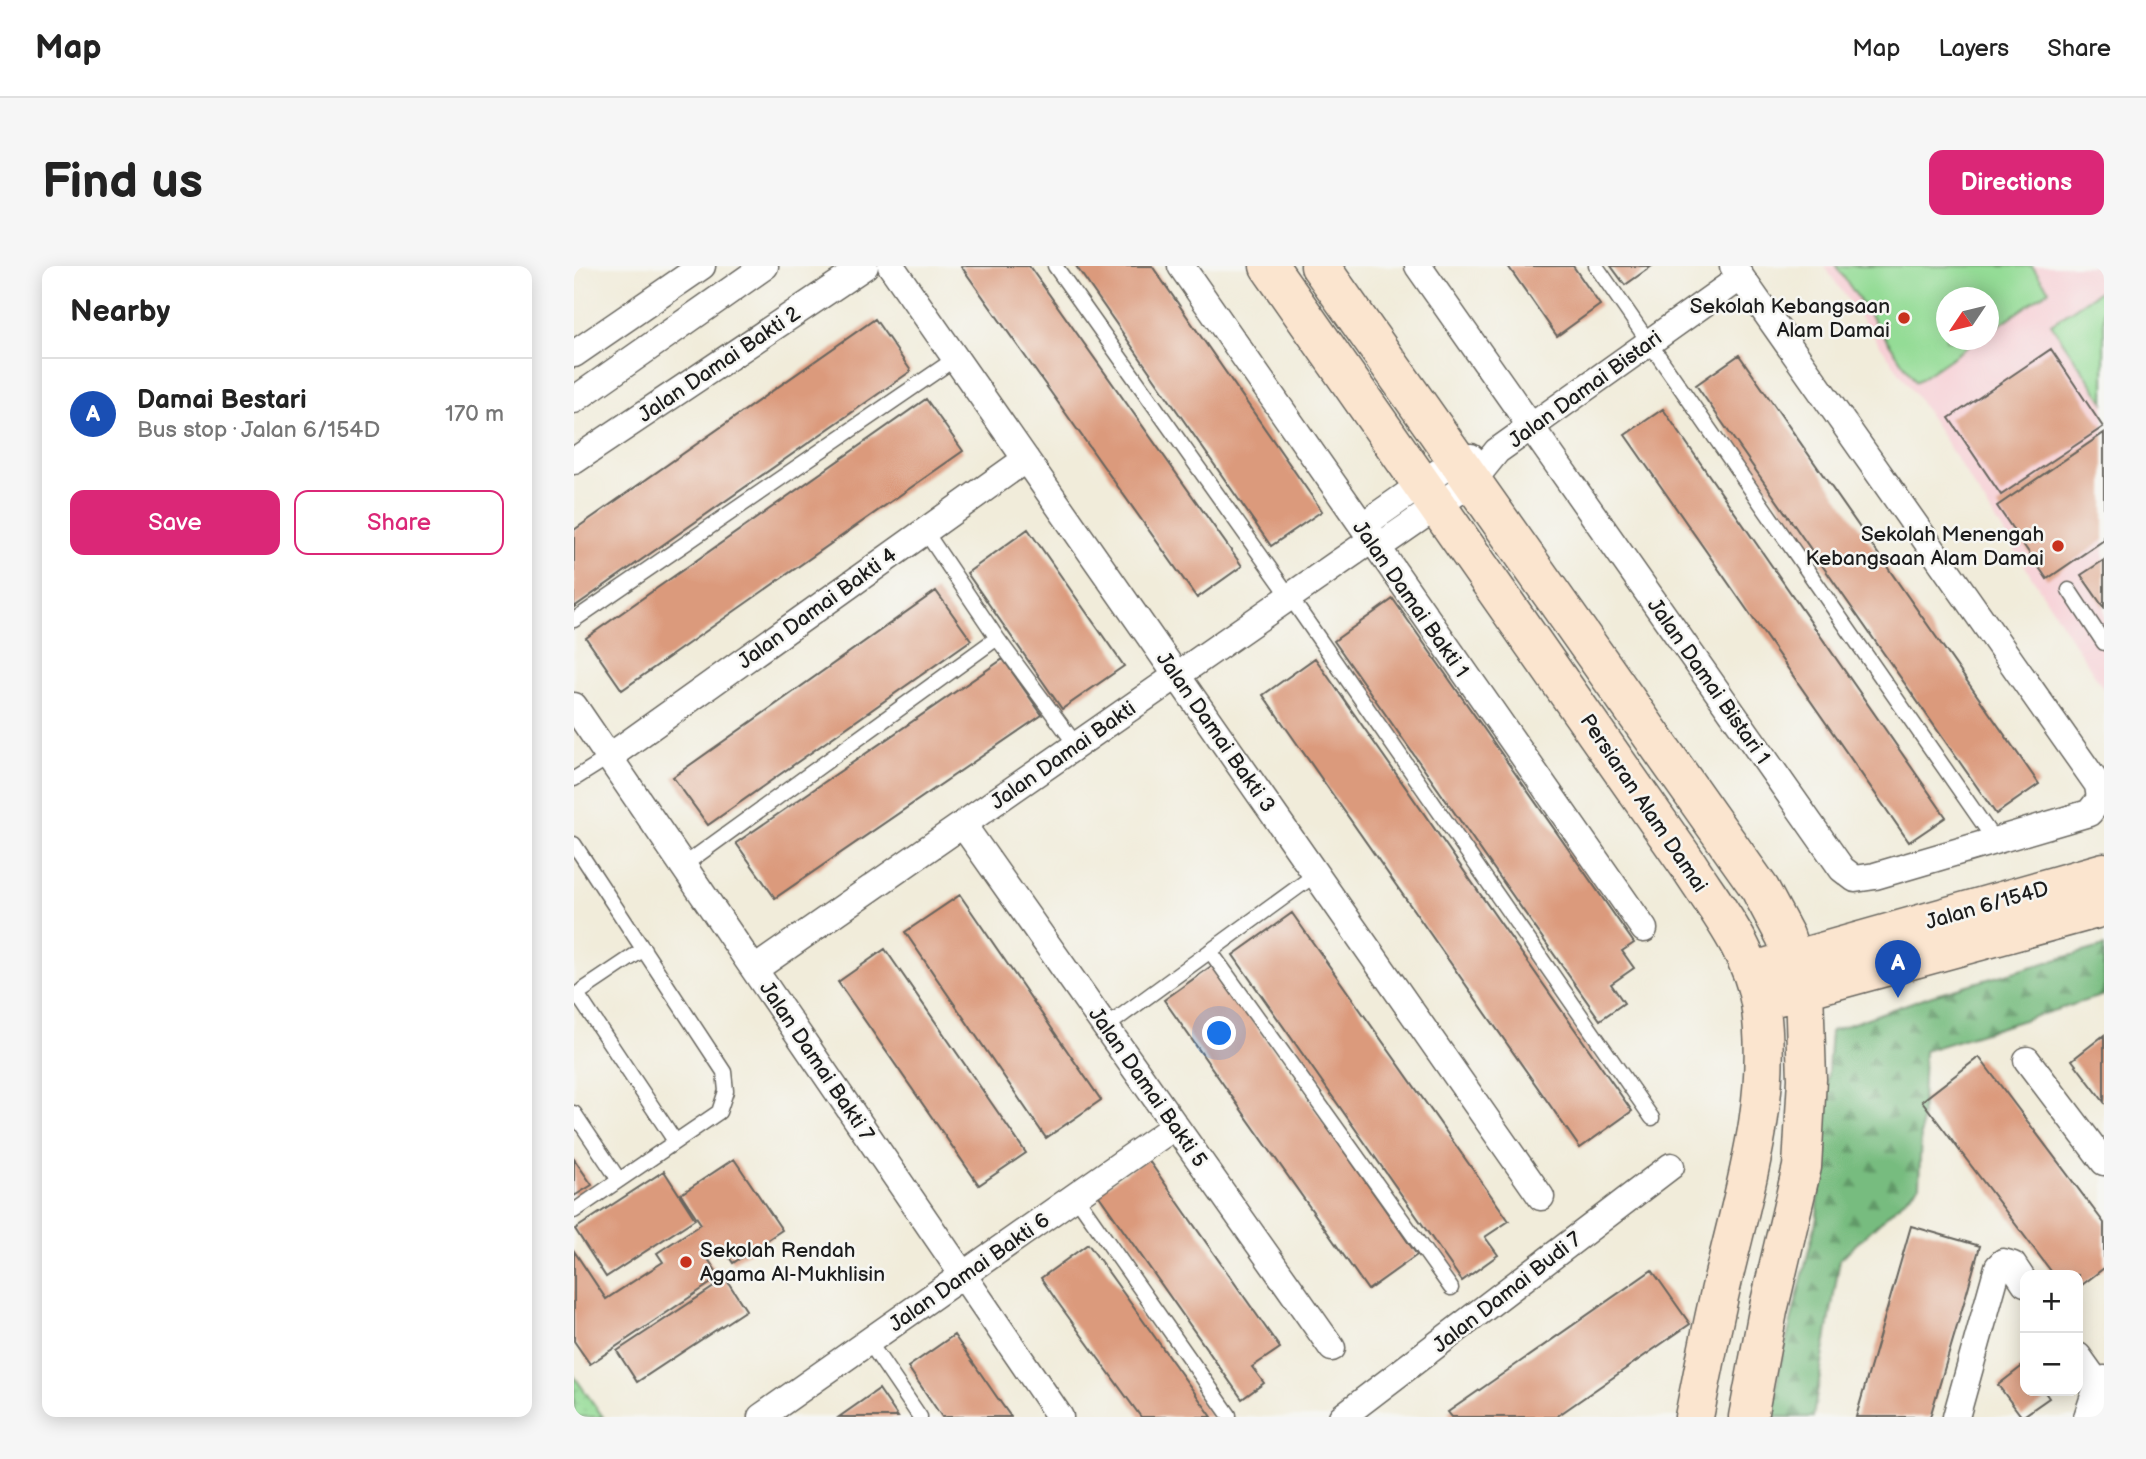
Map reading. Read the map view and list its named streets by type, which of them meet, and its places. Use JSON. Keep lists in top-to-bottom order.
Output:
{
  "streets": {
    "street": [
      "Jalan Damai Bakti 2",
      "Jalan Damai Bistari",
      "Jalan Damai Bakti 1",
      "Jalan Damai Bakti 4",
      "Jalan Damai Bistari 1",
      "Jalan Damai Bakti 3",
      "Jalan Damai Bakti",
      "Persiaran Alam Damai",
      "Jalan 6/154D",
      "Jalan Damai Bakti 7",
      "Jalan Damai Bakti 5",
      "Jalan Damai Bakti 6",
      "Jalan Damai Budi 7"
    ]
  },
  "crossings": [
    ["Jalan Damai Bistari", "Jalan Damai Bistari 1"],
    ["Jalan Damai Bistari", "Persiaran Alam Damai"],
    ["Jalan Damai Bakti 1", "Jalan Damai Bakti"],
    ["Jalan Damai Bakti 4", "Jalan Damai Bakti 3"],
    ["Jalan Damai Bakti 4", "Jalan Damai Bakti 7"],
    ["Jalan Damai Bakti 3", "Jalan Damai Bakti"],
    ["Jalan Damai Bakti", "Jalan Damai Bakti 7"],
    ["Jalan Damai Bakti", "Jalan Damai Bakti 5"],
    ["Persiaran Alam Damai", "Jalan 6/154D"],
    ["Jalan Damai Bakti 7", "Jalan Damai Bakti 6"],
    ["Jalan Damai Bakti 5", "Jalan Damai Bakti 6"]
  ],
  "places": ["Sekolah Kebangsaan Alam Damai", "Sekolah Menengah Kebangsaan Alam Damai", "Sekolah Rendah Agama Al-Mukhlisin"],
  "north": "bottom left",
  "page": {
    "header": "Map",
    "nav": ["Map", "Layers", "Share"],
    "buttons": [
      "Directions",
      ["Save", "Share"]
    ],
    "title": "Find us",
    "heading": "Nearby",
    "list": [
      {
        "mark": "A",
        "name": "Damai Bestari",
        "note": "Bus stop · Jalan 6/154D",
        "value": "170 m"
      }
    ],
    "pins": "A",
    "map_buttons": ["+", "−"]
  }
}
